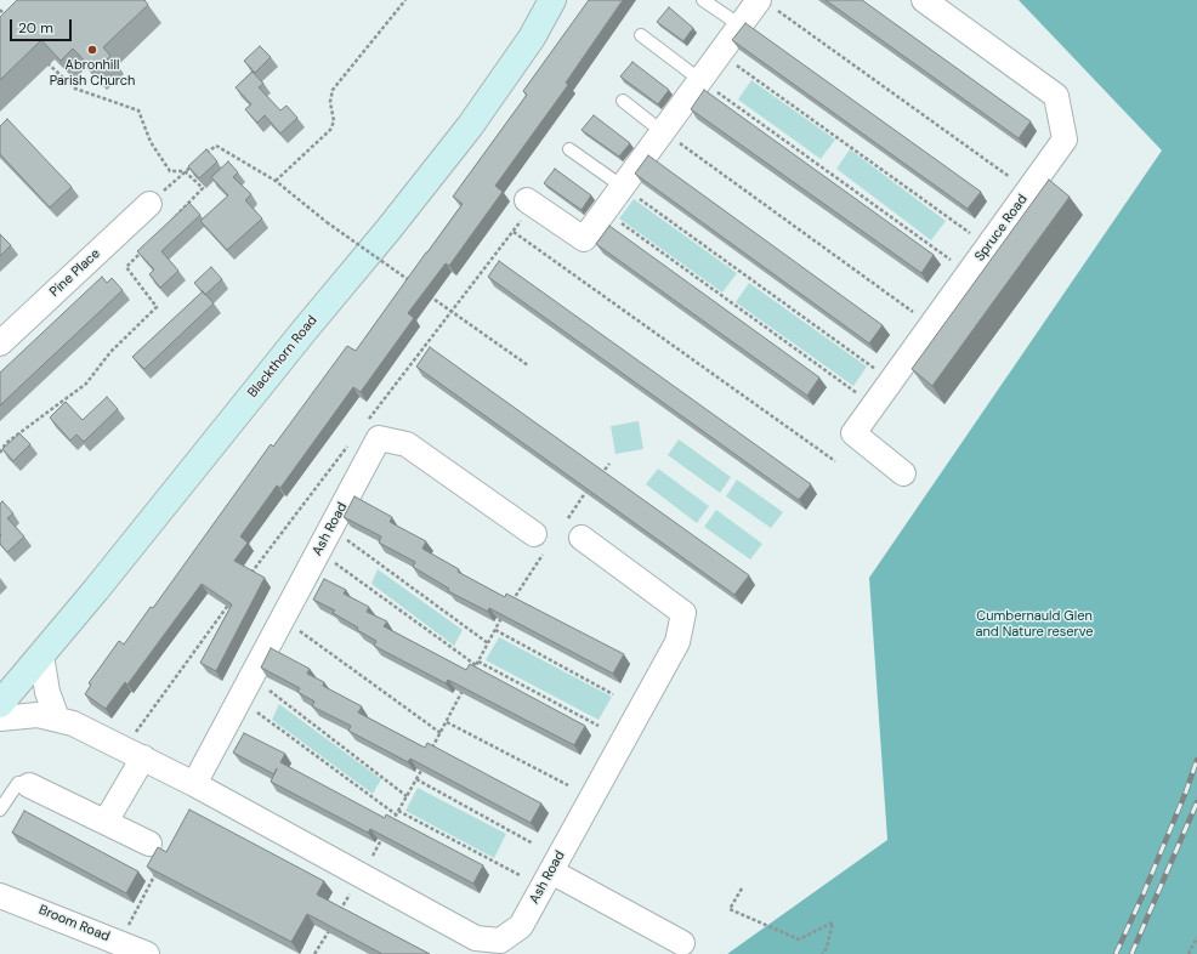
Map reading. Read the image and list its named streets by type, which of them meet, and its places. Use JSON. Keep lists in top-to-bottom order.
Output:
{
  "streets": {
    "street": [
      "Spruce Road",
      "Pine Place",
      "Blackthorn Road",
      "Ash Road",
      "Broom Road"
    ]
  },
  "parks": ["Cumbernauld Glen and Nature reserve"],
  "places": ["Abronhill Parish Church"],
  "scale_bar": "20 m"
}
